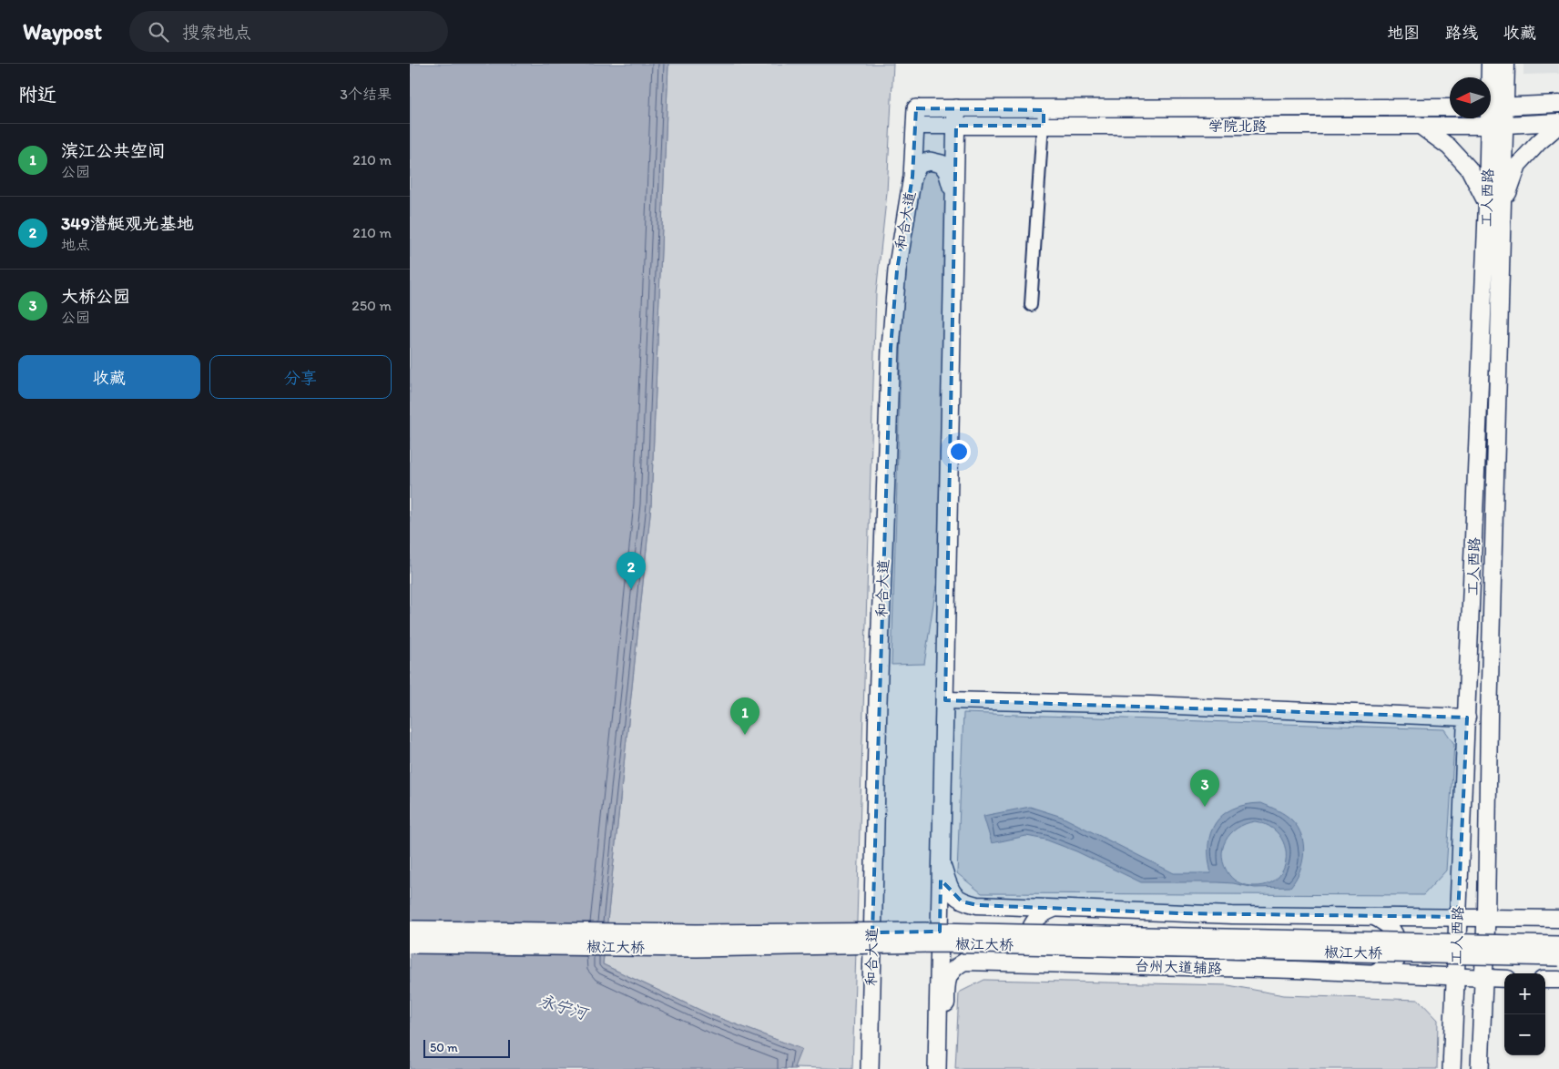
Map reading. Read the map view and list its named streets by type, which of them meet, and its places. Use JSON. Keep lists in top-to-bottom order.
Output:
{
  "streets": {
    "main road": [
      "学院北路",
      "工人西路",
      "和合大道",
      "椒江大桥",
      "台州大道辅路"
    ]
  },
  "crossings": [
    ["学院北路", "工人西路"],
    ["学院北路", "和合大道"],
    ["工人西路", "台州大道辅路"]
  ],
  "water": ["永宁河"],
  "scale_bar": "50 m",
  "north": "left",
  "page": {
    "header": "Waypost",
    "search": "搜索地点",
    "nav": ["地图", "路线", "收藏"],
    "heading": ["附近", "3个结果"],
    "list": [
      {
        "mark": "1",
        "name": "滨江公共空间",
        "note": "公园",
        "value": "210 m"
      },
      {
        "mark": "2",
        "name": "349潜艇观光基地",
        "note": "地点",
        "value": "210 m"
      },
      {
        "mark": "3",
        "name": "大桥公园",
        "note": "公园",
        "value": "250 m"
      }
    ],
    "buttons": ["收藏", "分享"],
    "pins": ["2", "1", "3"],
    "map_buttons": ["+", "−"],
    "scale": "50 m"
  }
}
